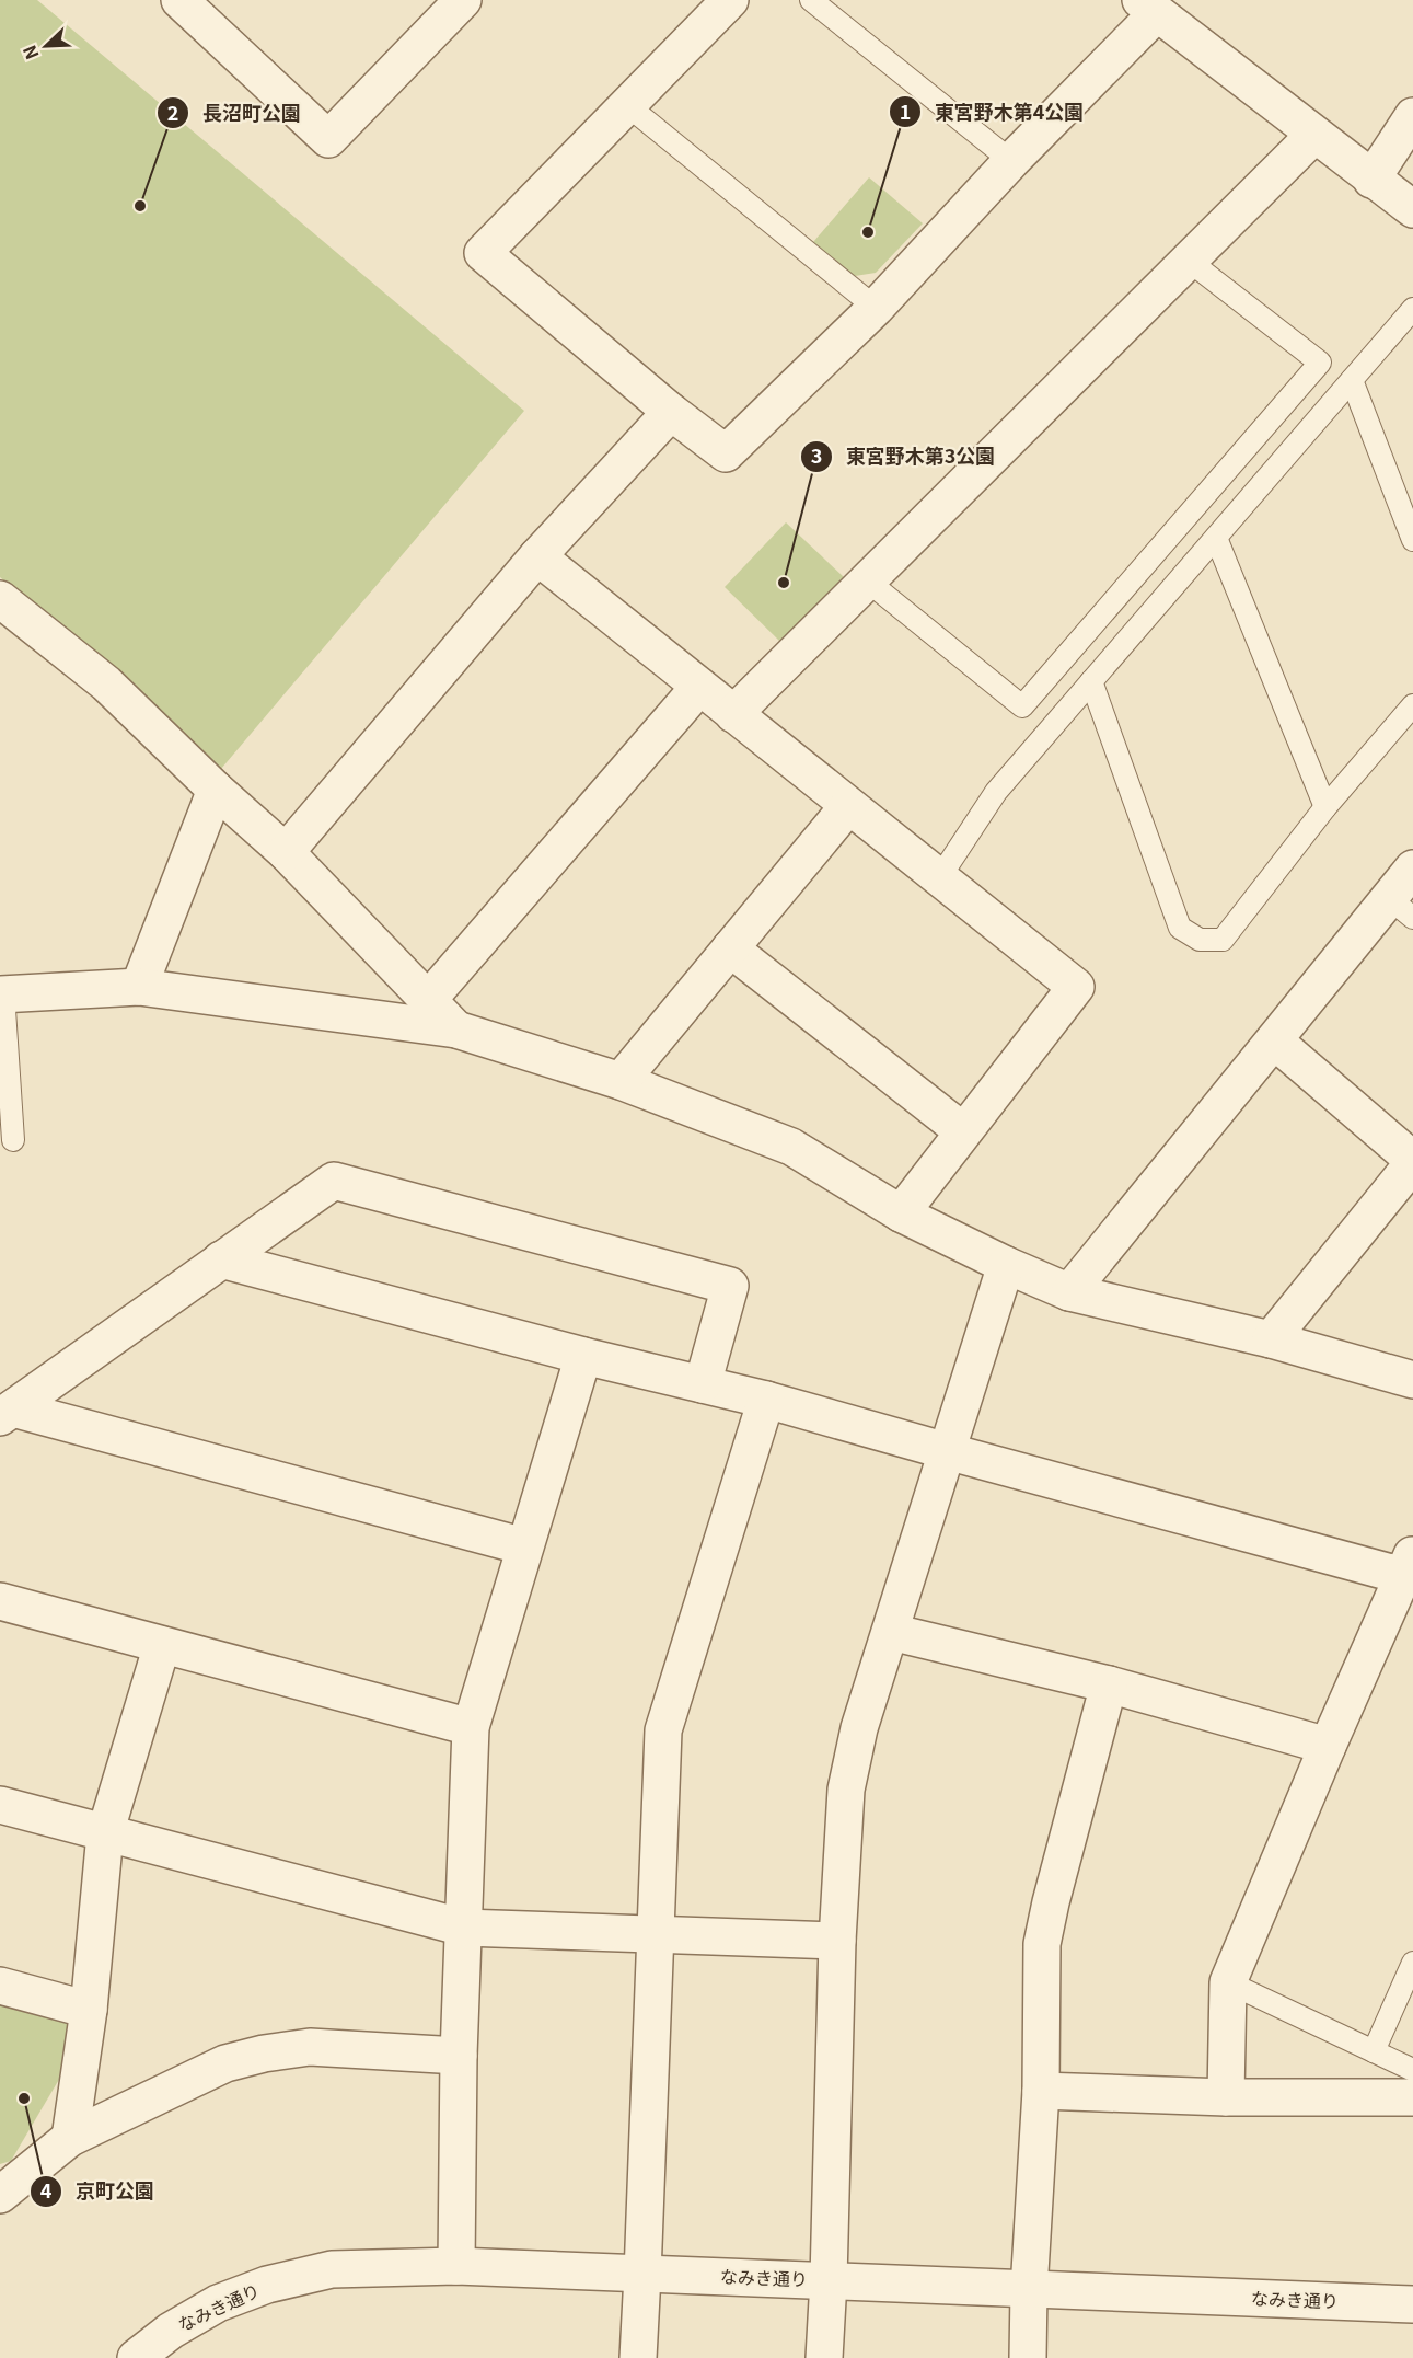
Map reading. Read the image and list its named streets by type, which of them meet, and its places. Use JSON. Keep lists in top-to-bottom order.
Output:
{
  "streets": {
    "street": ["なみき通り"]
  },
  "places": [
    "長沼町公園",
    "東宮野木第4公園",
    "東宮野木第3公園",
    "京町公園"
  ],
  "north": "bottom left"
}
